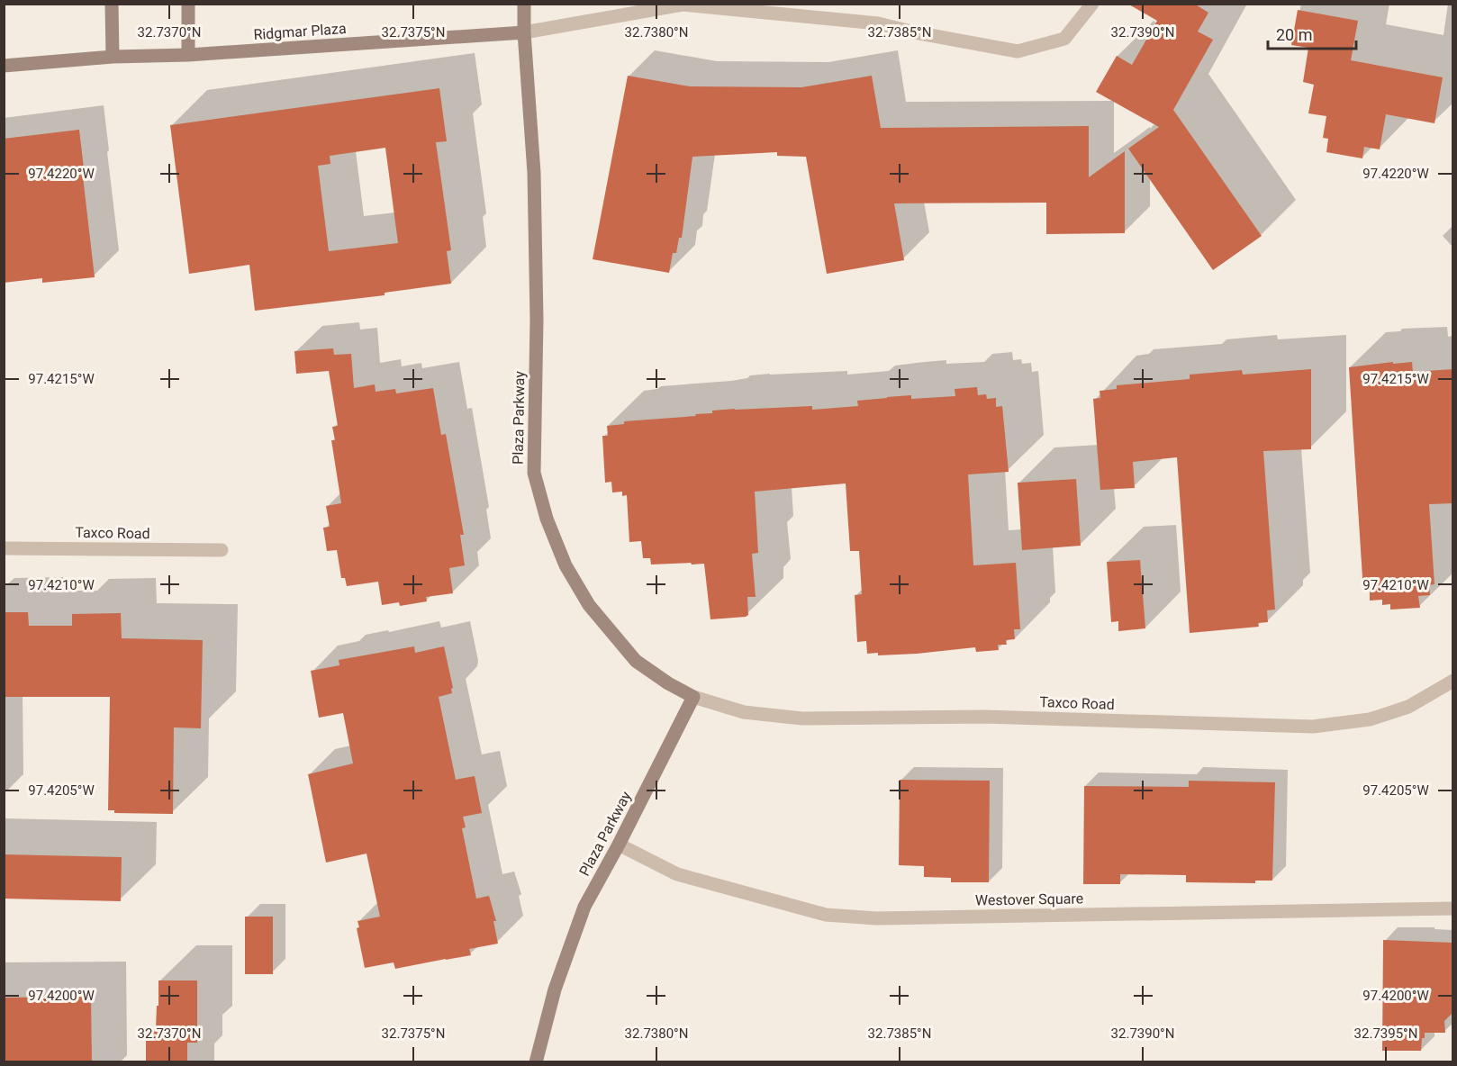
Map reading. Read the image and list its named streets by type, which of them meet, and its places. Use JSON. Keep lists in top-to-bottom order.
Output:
{
  "streets": {
    "street": [
      "Ridgmar Plaza",
      "Plaza Parkway",
      "Taxco Road",
      "Westover Square"
    ]
  },
  "crossings": [
    ["Ridgmar Plaza", "Plaza Parkway"],
    ["Plaza Parkway", "Taxco Road"],
    ["Plaza Parkway", "Westover Square"]
  ],
  "scale_bar": "20 m",
  "coordinates": [
    "32.7370°N",
    "32.7375°N",
    "32.7380°N",
    "32.7385°N",
    "32.7390°N",
    "97.4220°W",
    "97.4215°W",
    "97.4210°W",
    "97.4205°W",
    "97.4200°W",
    "32.7395°N"
  ]
}
